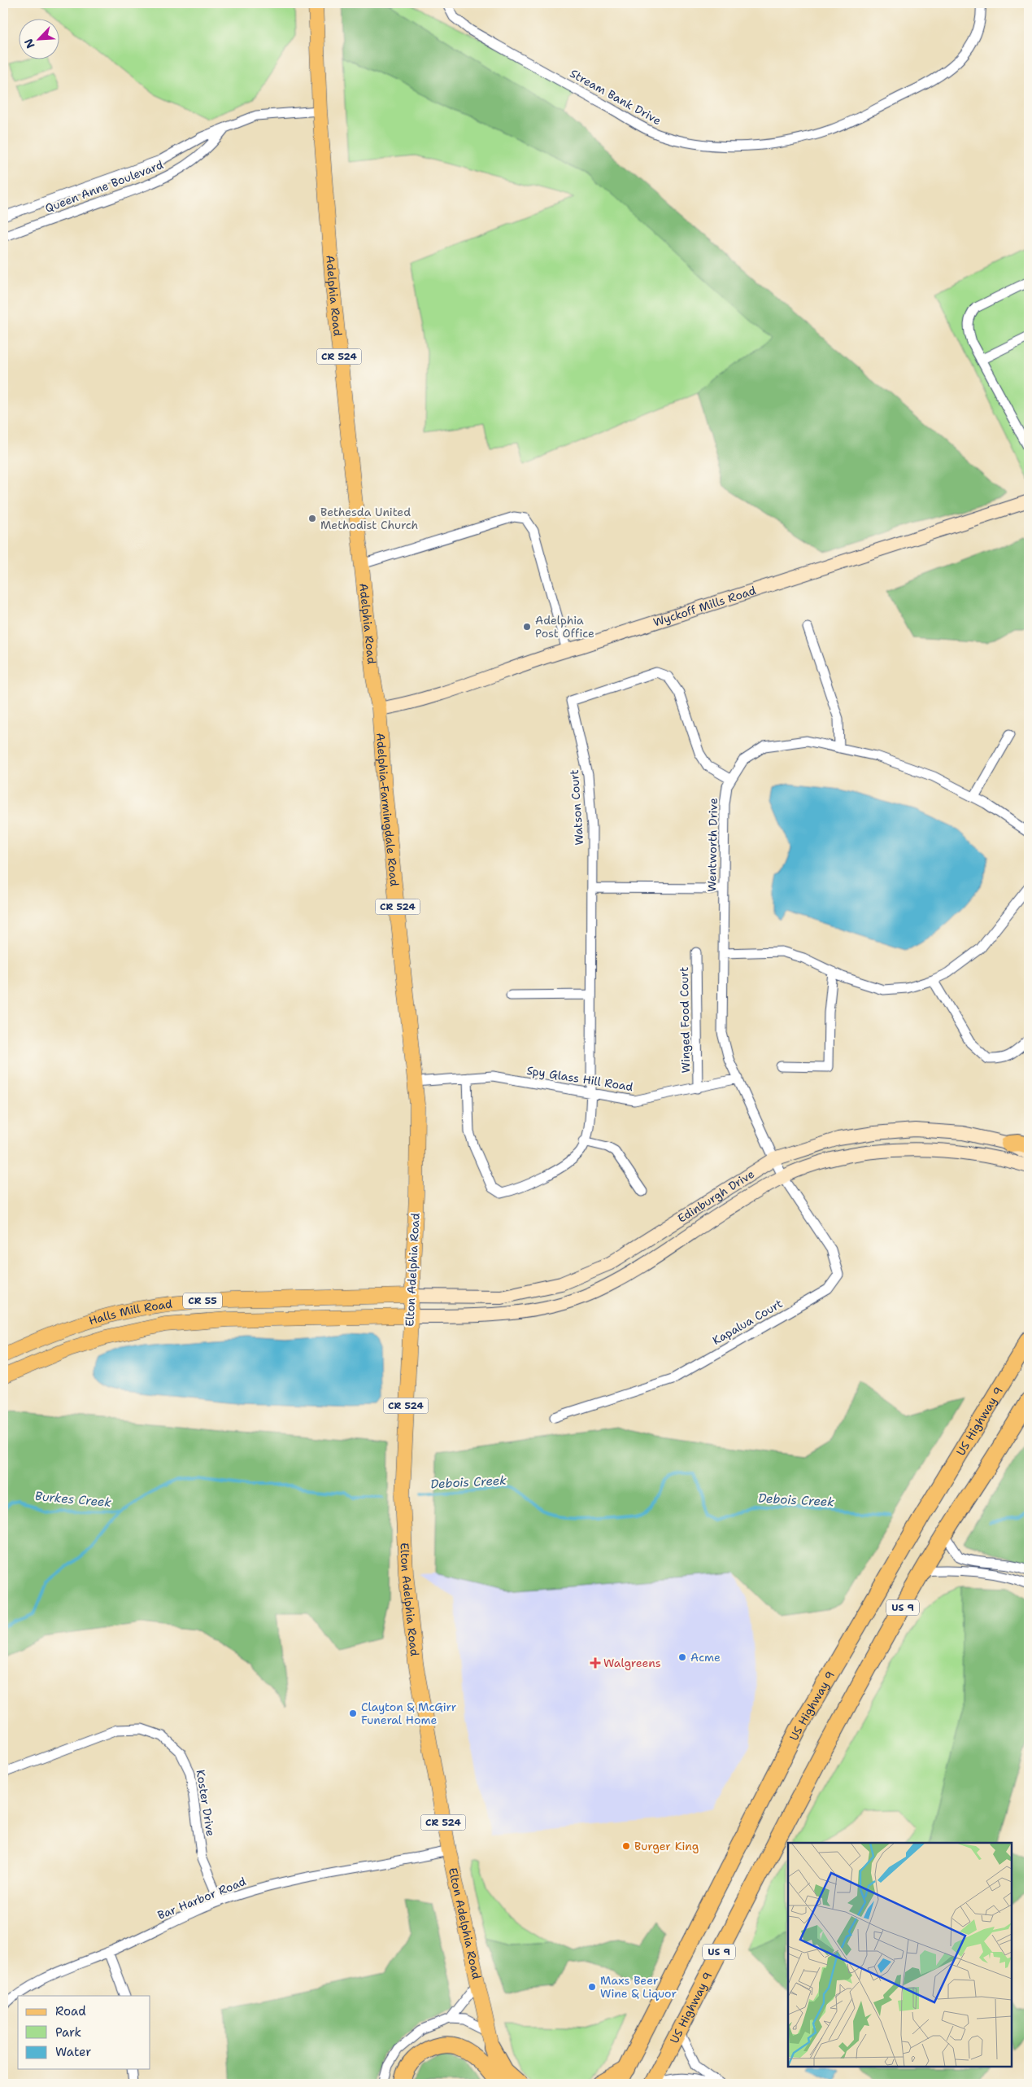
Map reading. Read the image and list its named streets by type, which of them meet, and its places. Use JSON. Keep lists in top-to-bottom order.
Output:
{
  "streets": {
    "highway": ["US Highway 9", "US 9"],
    "main road": [
      "Adelphia Road",
      "CR 524",
      "Wyckoff Mills Road",
      "Adelphia-Farmingdale Road",
      "Edinburgh Drive",
      "Elton Adelphia Road",
      "CR 55",
      "Halls Mill Road"
    ],
    "street": [
      "Stream Bank Drive",
      "Queen Anne Boulevard",
      "Watson Court",
      "Wentworth Drive",
      "Winged Food Court",
      "Spy Glass Hill Road",
      "Kapalua Court",
      "Koster Drive",
      "Bar Harbor Road"
    ]
  },
  "crossings": [
    ["Queen Anne Boulevard", "Adelphia Road"],
    ["Adelphia Road", "Wyckoff Mills Road"],
    ["Adelphia Road", "Adelphia-Farmingdale Road"],
    ["Wyckoff Mills Road", "Adelphia-Farmingdale Road"],
    ["Watson Court", "Wentworth Drive"],
    ["Watson Court", "Spy Glass Hill Road"],
    ["Adelphia-Farmingdale Road", "Spy Glass Hill Road"],
    ["Adelphia-Farmingdale Road", "Elton Adelphia Road"],
    ["Wentworth Drive", "Spy Glass Hill Road"],
    ["Wentworth Drive", "Edinburgh Drive"],
    ["Wentworth Drive", "Kapalua Court"],
    ["Winged Food Court", "Spy Glass Hill Road"],
    ["Edinburgh Drive", "Elton Adelphia Road"],
    ["Edinburgh Drive", "Halls Mill Road"],
    ["Edinburgh Drive", "Kapalua Court"],
    ["Elton Adelphia Road", "Halls Mill Road"],
    ["Elton Adelphia Road", "Bar Harbor Road"],
    ["Koster Drive", "Bar Harbor Road"]
  ],
  "water": ["Debois Creek", "Burkes Creek"],
  "places": {
    "other": [
      "Bethesda United Methodist Church",
      "Adelphia Post Office",
      "Acme",
      "Clayton & McGirr Funeral Home",
      "Burger King",
      "Maxs Beer Wine & Liquor"
    ],
    "health": ["Walgreens"]
  },
  "legend": ["Road", "Park", "Water"],
  "north": "bottom left"
}
